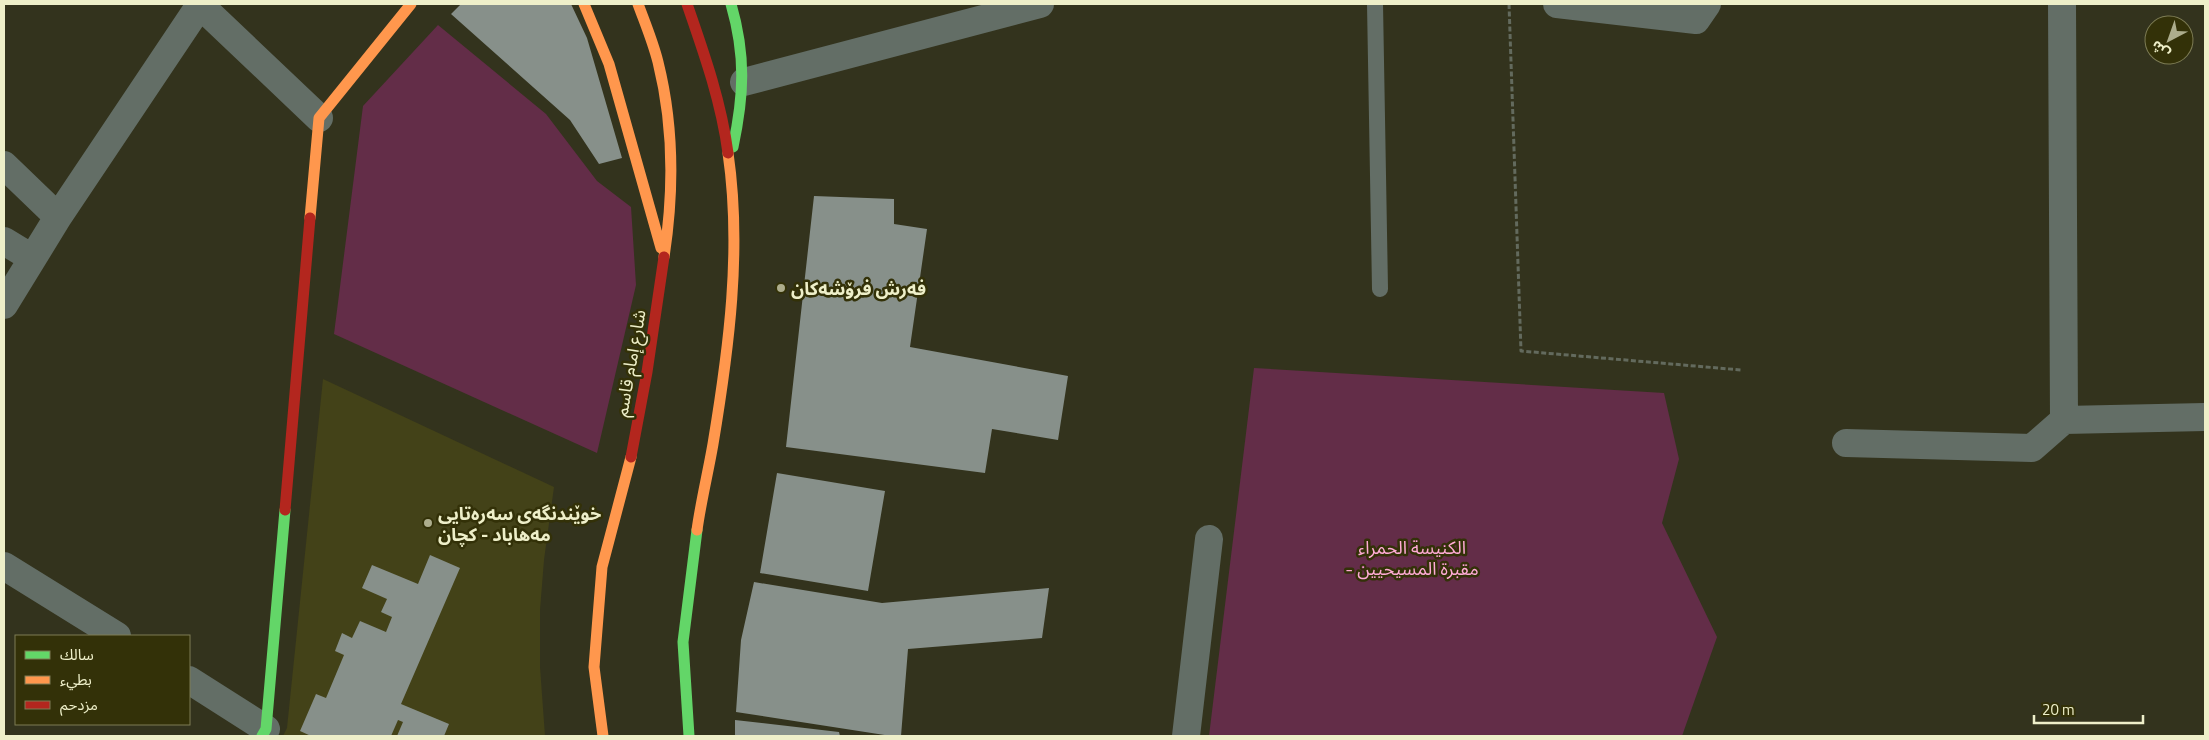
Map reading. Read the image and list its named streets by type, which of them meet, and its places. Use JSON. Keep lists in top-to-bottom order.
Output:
{
  "streets": {
    "main road": ["شارع إمام قاسم"]
  },
  "parks": ["الكنيسة الحمراء - مقبرة المسيحيين"],
  "places": ["فەرش فرۆشەکان", "خوێندنگەی سەرەتایی مەهاباد - کچان"],
  "legend": ["سالك", "بطيء", "مزدحم"],
  "scale_bar": "20 m",
  "north": "bottom left"
}
